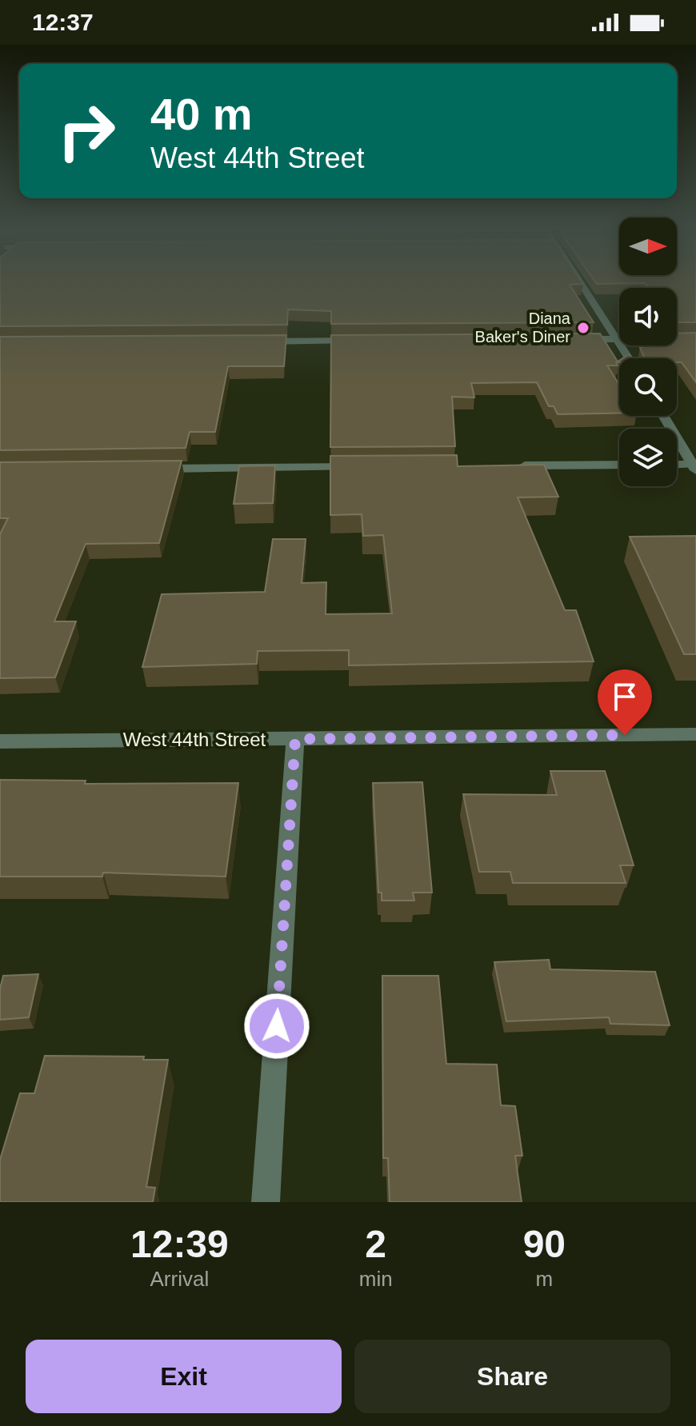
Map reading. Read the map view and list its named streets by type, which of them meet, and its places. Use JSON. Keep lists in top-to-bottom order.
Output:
{
  "streets": {
    "street": ["West 44th Street"]
  },
  "places": ["Diana Baker's Diner"],
  "north": "right",
  "page": {
    "status": "12:37",
    "turn": ["40 m", "West 44th Street"],
    "eta": [
      "12:39",
      "Arrival",
      "2",
      "min",
      "90",
      "m"
    ],
    "buttons": ["Exit", "Share"]
  }
}
